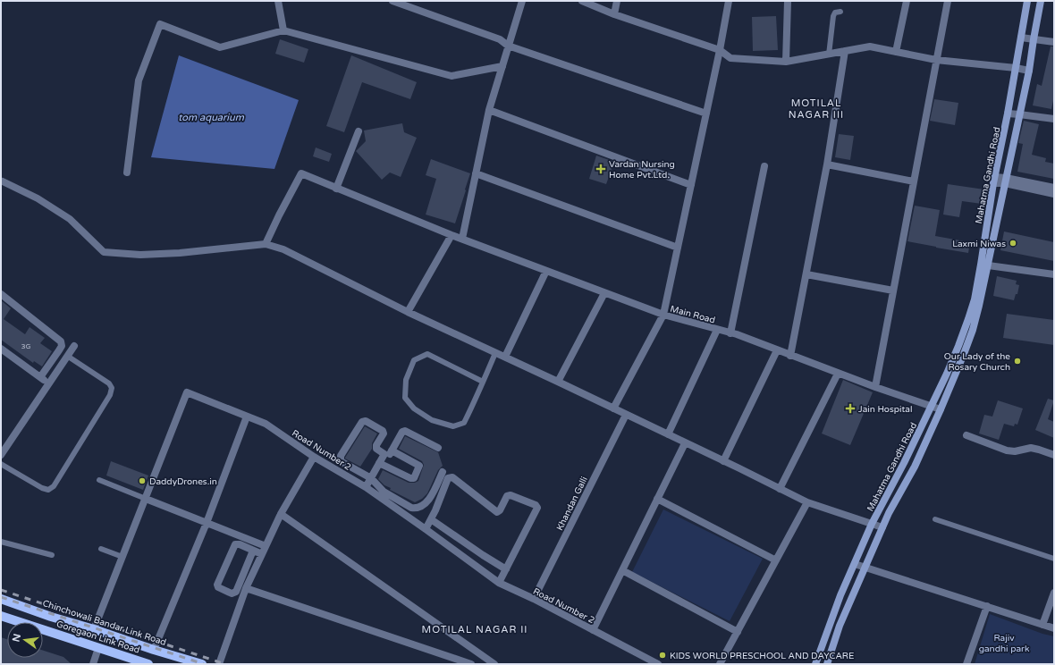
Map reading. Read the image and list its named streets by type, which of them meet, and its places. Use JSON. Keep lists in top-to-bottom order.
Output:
{
  "streets": {
    "main road": ["Mahatma Gandhi Road", "Chinchowali Bandar Link Road", "Goregaon Link Road"],
    "street": ["Main Road", "Road Number 2", "Khandan Galli"]
  },
  "crossings": [
    ["Mahatma Gandhi Road", "Main Road"],
    ["Road Number 2", "Khandan Galli"],
    ["Road Number 2", "Chinchowali Bandar Link Road"]
  ],
  "districts": ["MOTILAL NAGAR III", "MOTILAL NAGAR II"],
  "water": ["tom aquarium"],
  "parks": ["Rajiv gandhi park"],
  "places": {
    "health": ["Vardan Nursing Home Pvt.Ltd.", "Jain Hospital"],
    "other": [
      "Laxmi Niwas",
      "Our Lady of the Rosary Church",
      "DaddyDrones.in",
      "KIDS WORLD PRESCHOOL AND DAYCARE"
    ]
  },
  "house_numbers": ["3G"],
  "north": "left"
}
